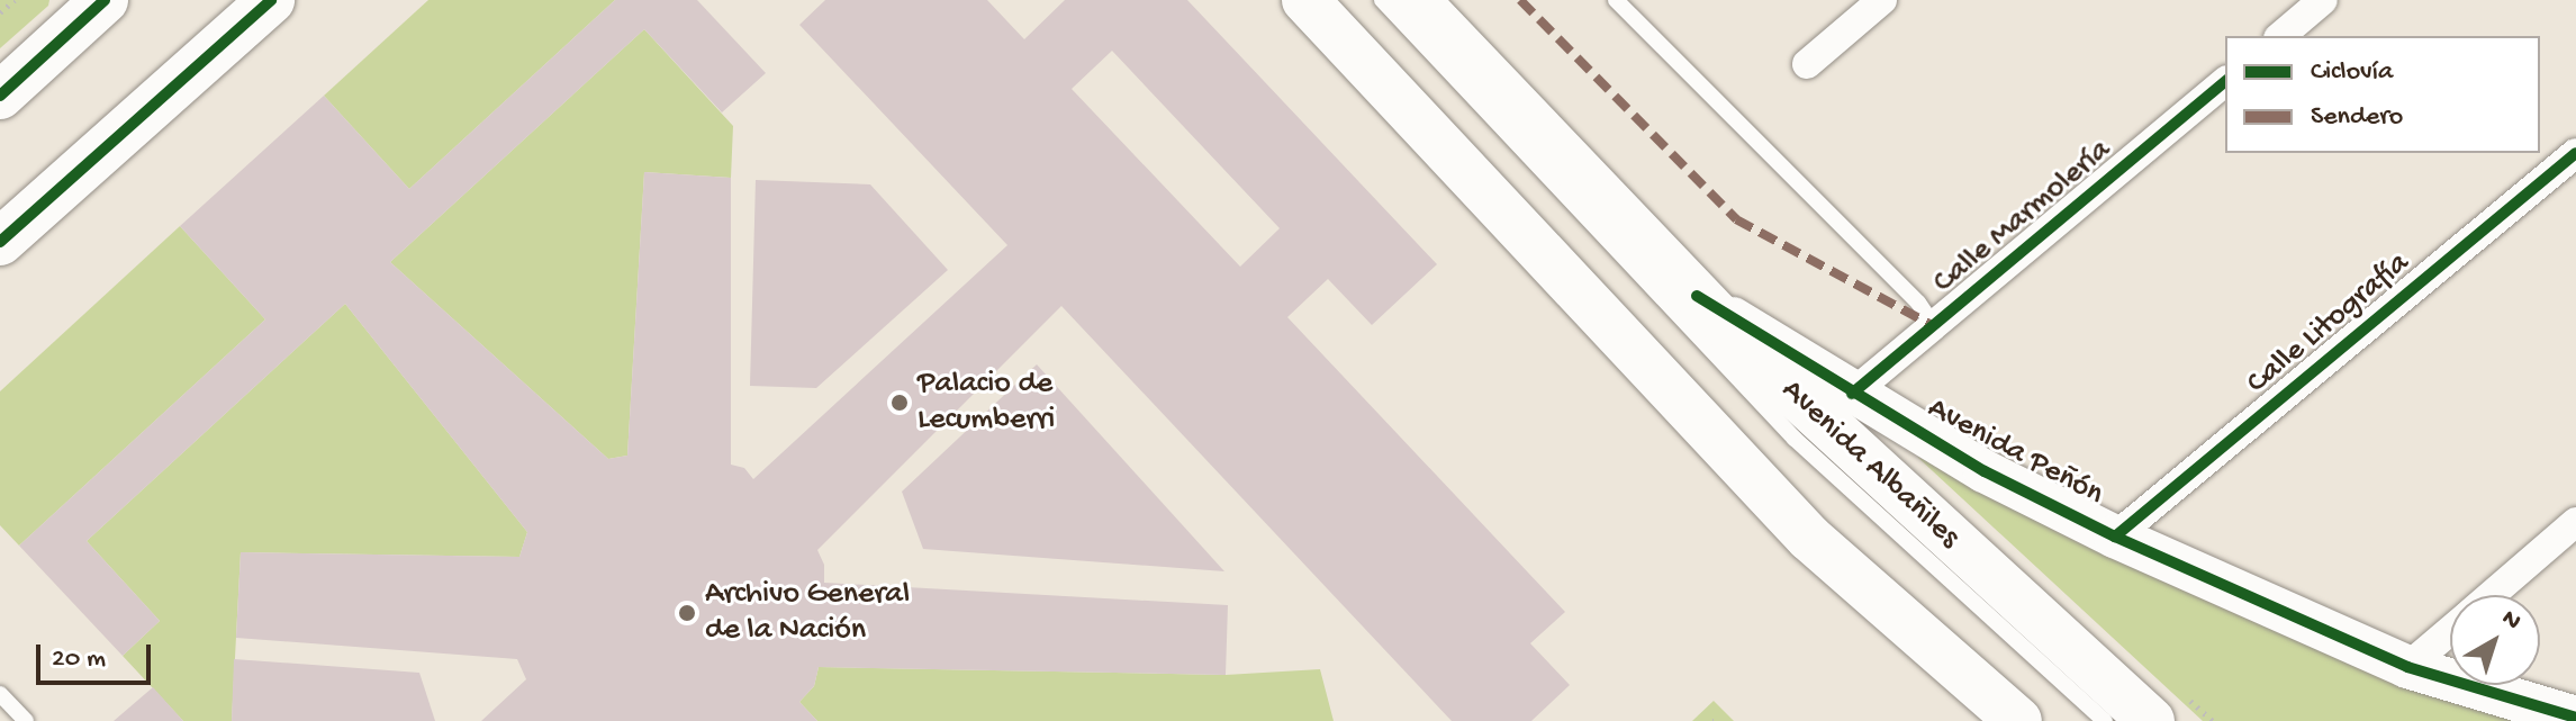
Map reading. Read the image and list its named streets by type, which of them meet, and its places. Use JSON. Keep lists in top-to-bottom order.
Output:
{
  "streets": {
    "main road": ["Avenida Albañiles"],
    "street": ["Calle Marmolería", "Calle Litografía", "Avenida Peñón"]
  },
  "crossings": [
    ["Calle Marmolería", "Avenida Peñón"],
    ["Calle Litografía", "Avenida Peñón"],
    ["Avenida Peñón", "Avenida Albañiles"]
  ],
  "places": ["Palacio de Lecumberri", "Archivo General de la Nación"],
  "legend": ["Ciclovía", "Sendero"],
  "scale_bar": "20 m",
  "north": "top right"
}
